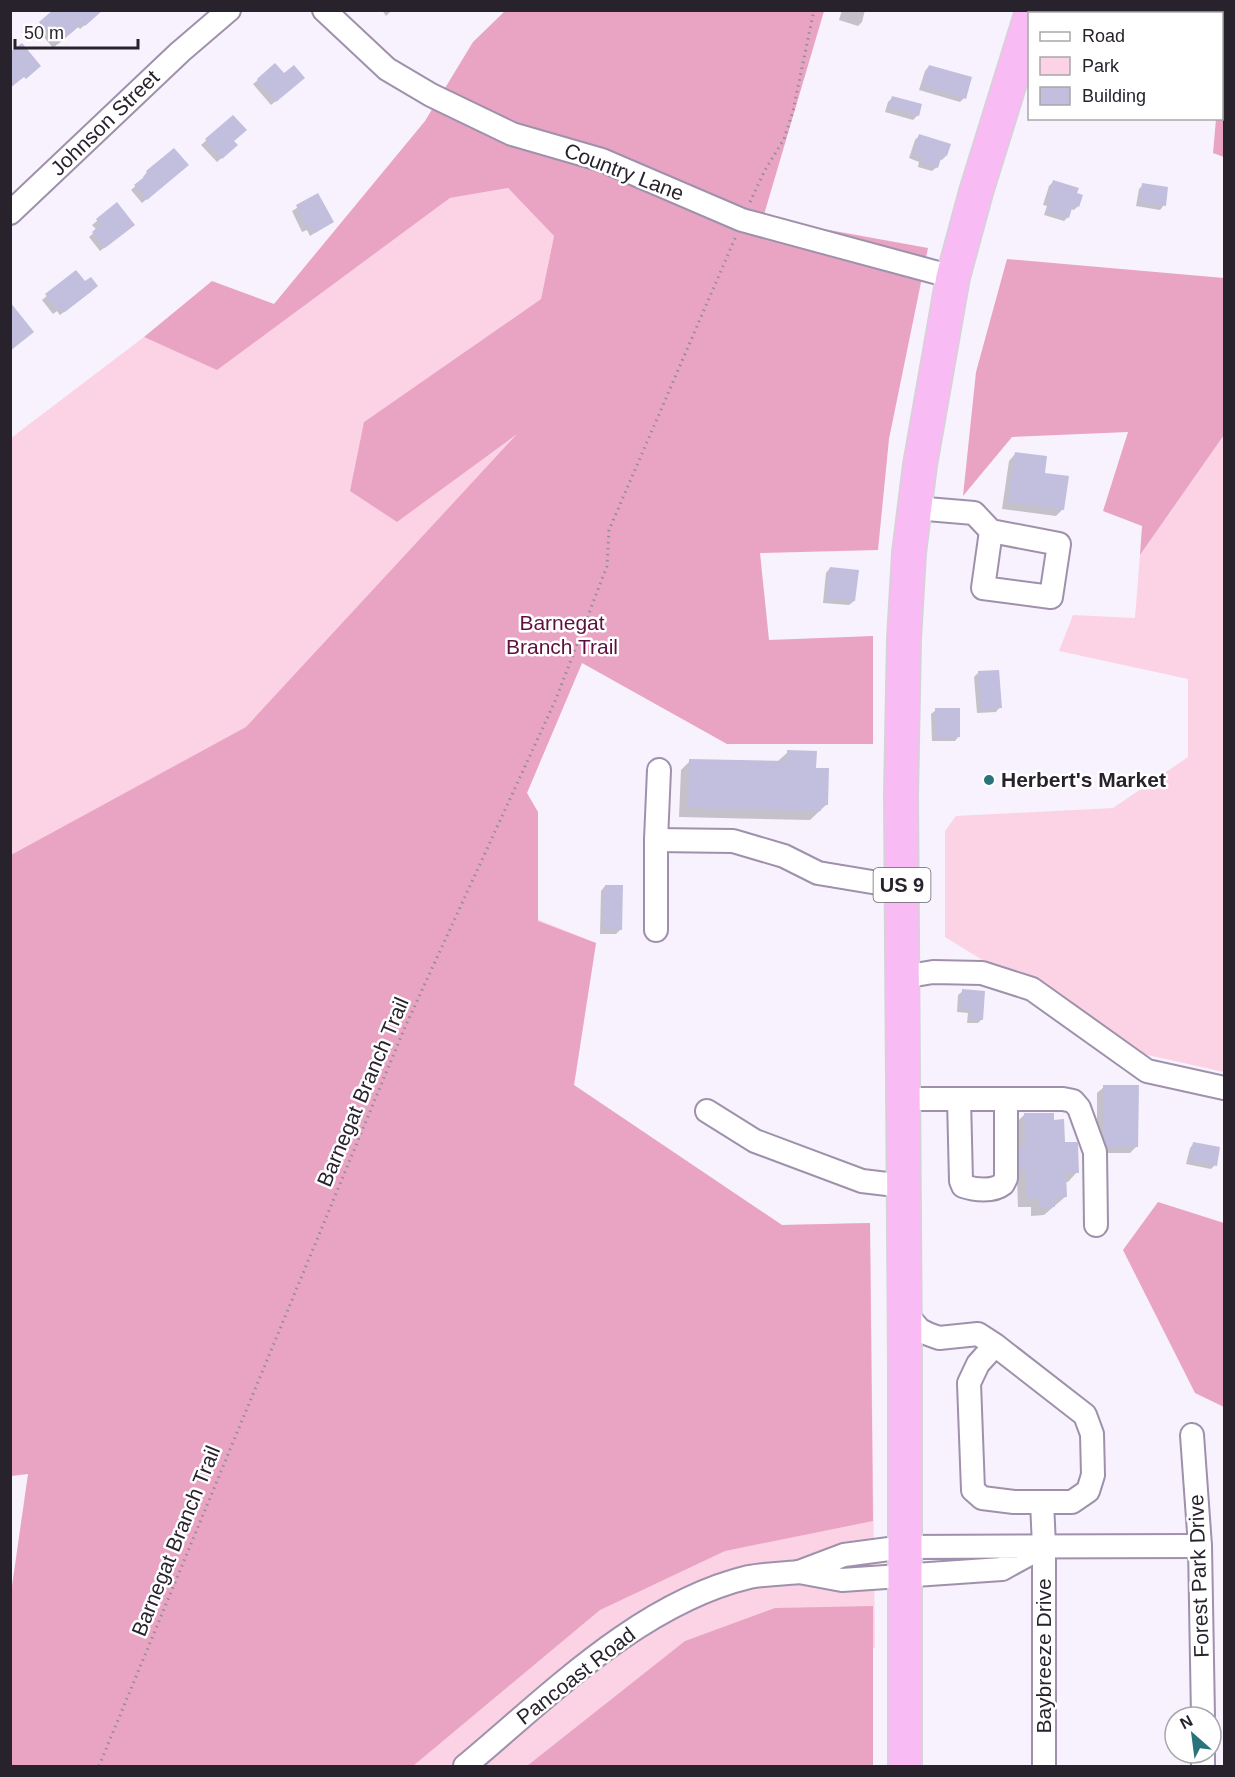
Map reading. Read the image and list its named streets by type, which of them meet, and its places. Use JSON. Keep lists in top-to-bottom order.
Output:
{
  "streets": {
    "highway": ["US 9"],
    "street": [
      "Johnson Street",
      "Country Lane",
      "Forest Park Drive",
      "Baybreeze Drive",
      "Pancoast Road"
    ],
    "path": ["Barnegat Branch Trail"]
  },
  "crossings": [
    ["Country Lane", "US 9"],
    ["US 9", "Pancoast Road"],
    ["Forest Park Drive", "Pancoast Road"],
    ["Baybreeze Drive", "Pancoast Road"]
  ],
  "parks": ["Barnegat Branch Trail"],
  "places": ["Herbert's Market"],
  "legend": ["Road", "Park", "Building"],
  "scale_bar": "50 m",
  "north": "top left"
}
